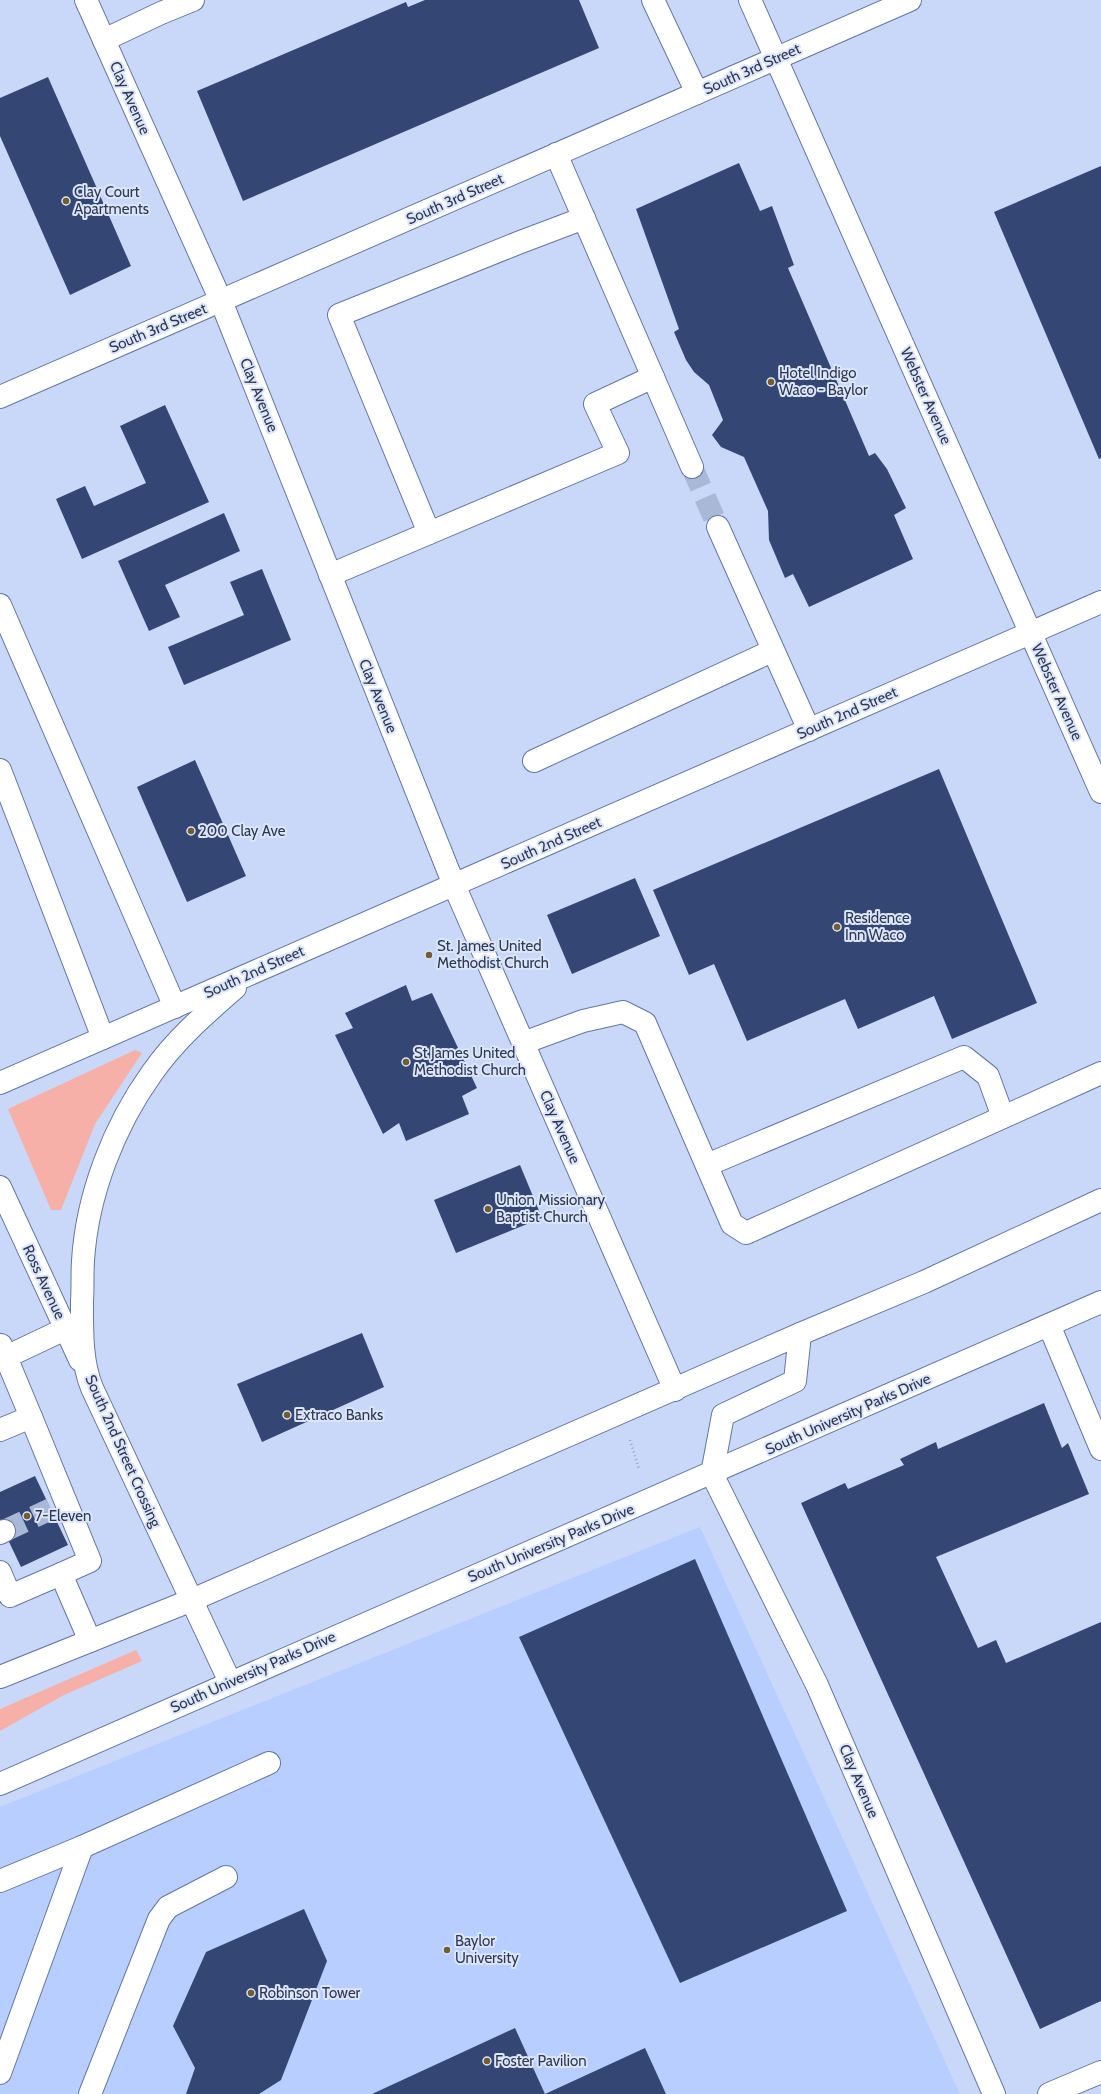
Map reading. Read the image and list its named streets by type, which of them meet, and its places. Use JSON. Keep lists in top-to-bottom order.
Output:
{
  "streets": {
    "street": [
      "South 3rd Street",
      "Clay Avenue",
      "Webster Avenue",
      "South 2nd Street",
      "Ross Avenue",
      "South University Parks Drive",
      "South 2nd Street Crossing"
    ]
  },
  "crossings": [
    ["South 3rd Street", "Clay Avenue"],
    ["South 3rd Street", "Webster Avenue"],
    ["Clay Avenue", "South 2nd Street"],
    ["Clay Avenue", "South University Parks Drive"],
    ["Webster Avenue", "South 2nd Street"],
    ["South 2nd Street", "South 2nd Street Crossing"],
    ["Ross Avenue", "South 2nd Street Crossing"],
    ["South University Parks Drive", "South 2nd Street Crossing"]
  ],
  "places": [
    "Clay Court Apartments",
    "Hotel Indigo Waco - Baylor",
    "200 Clay Ave",
    "Residence Inn Waco",
    "St. James United Methodist Church",
    "St James United Methodist Church",
    "Union Missionary Baptist Church",
    "Extraco Banks",
    "7-Eleven",
    "Baylor University",
    "Robinson Tower",
    "Foster Pavilion"
  ]
}
